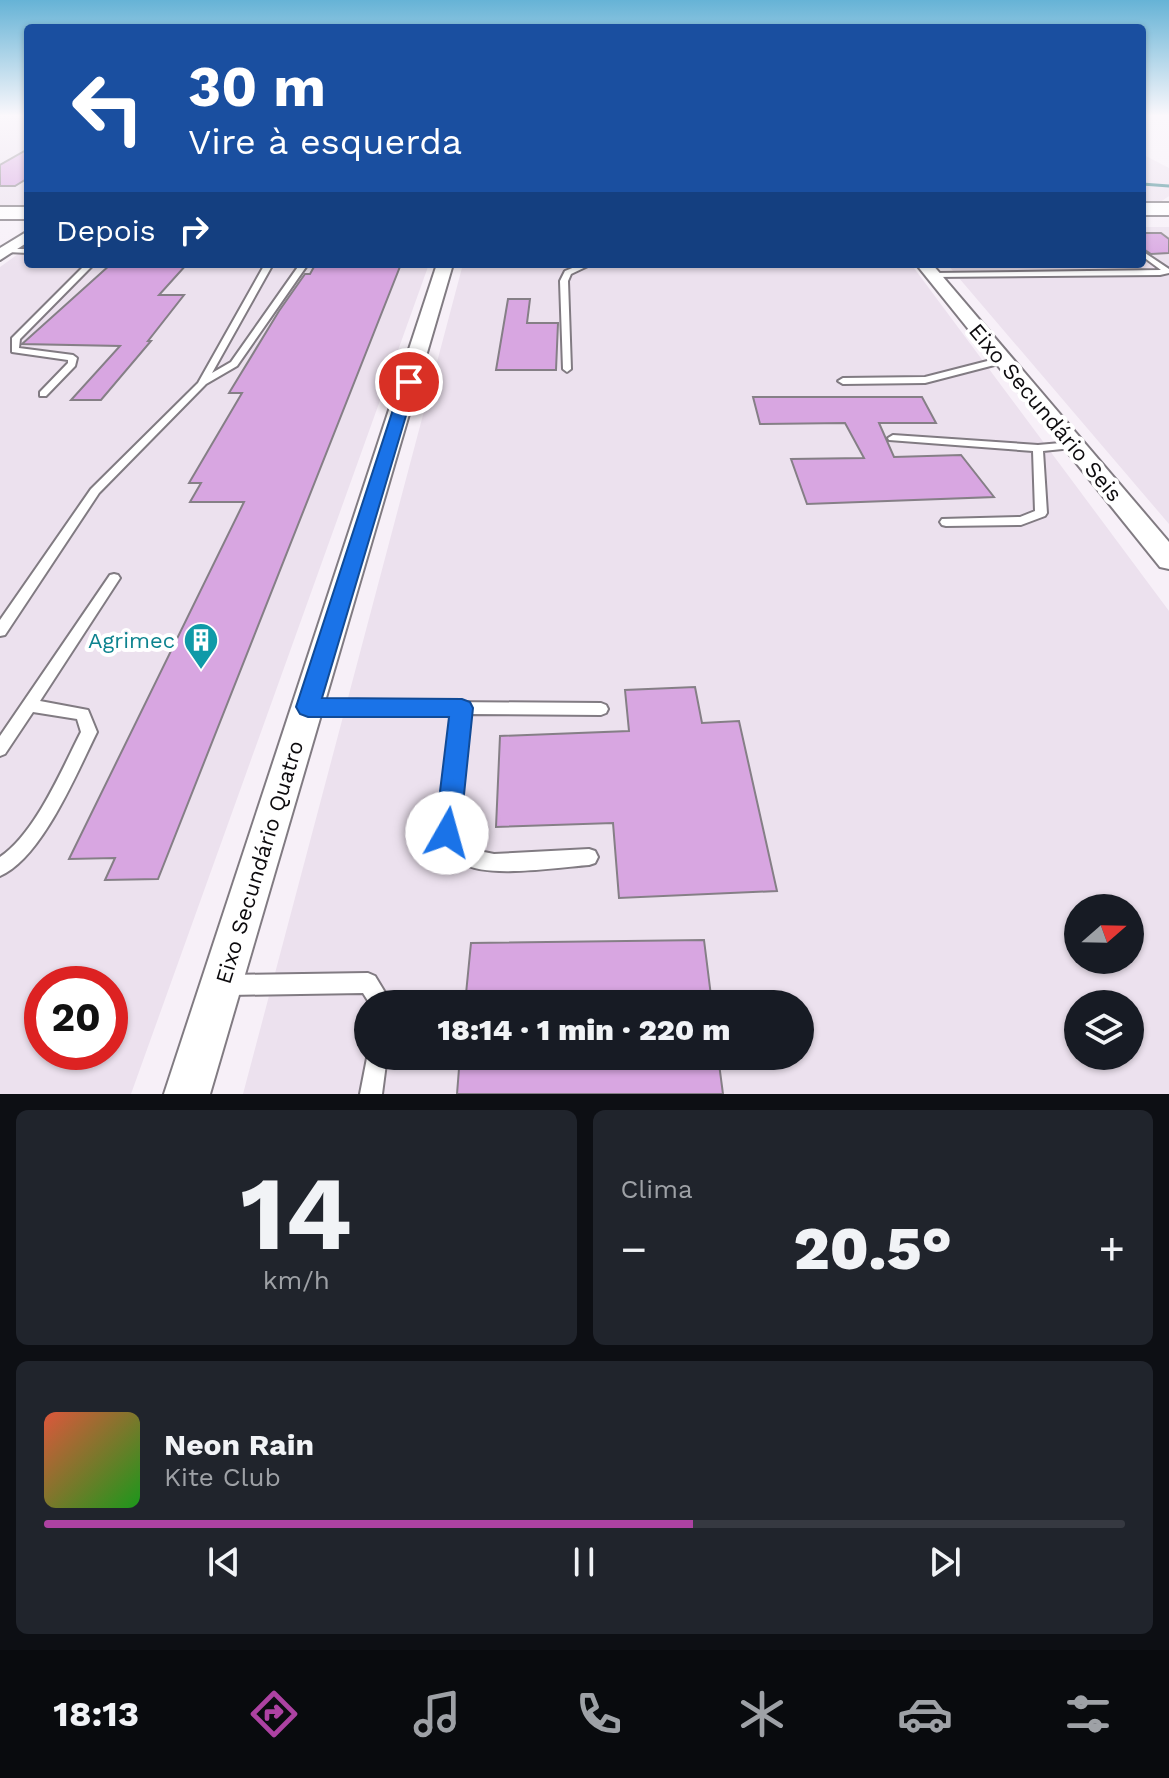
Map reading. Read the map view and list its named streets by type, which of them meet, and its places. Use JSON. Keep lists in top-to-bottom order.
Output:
{
  "streets": {
    "street": ["Eixo Secundário Seis", "Eixo Secundário Quatro"]
  },
  "places": {
    "building": ["Agrimec"]
  },
  "north": "right",
  "page": {
    "turn": ["30 m", "Vire à esquerda"],
    "then": "Depois",
    "limit": "20",
    "trip": "18:14 · 1 min · 220 m",
    "tile": [
      ["14", "km/h"],
      "Clima"
    ],
    "heat": ["−", "20.5°", "+"],
    "song": ["Neon Rain", "Kite Club"],
    "tabs": "18:13"
  }
}
